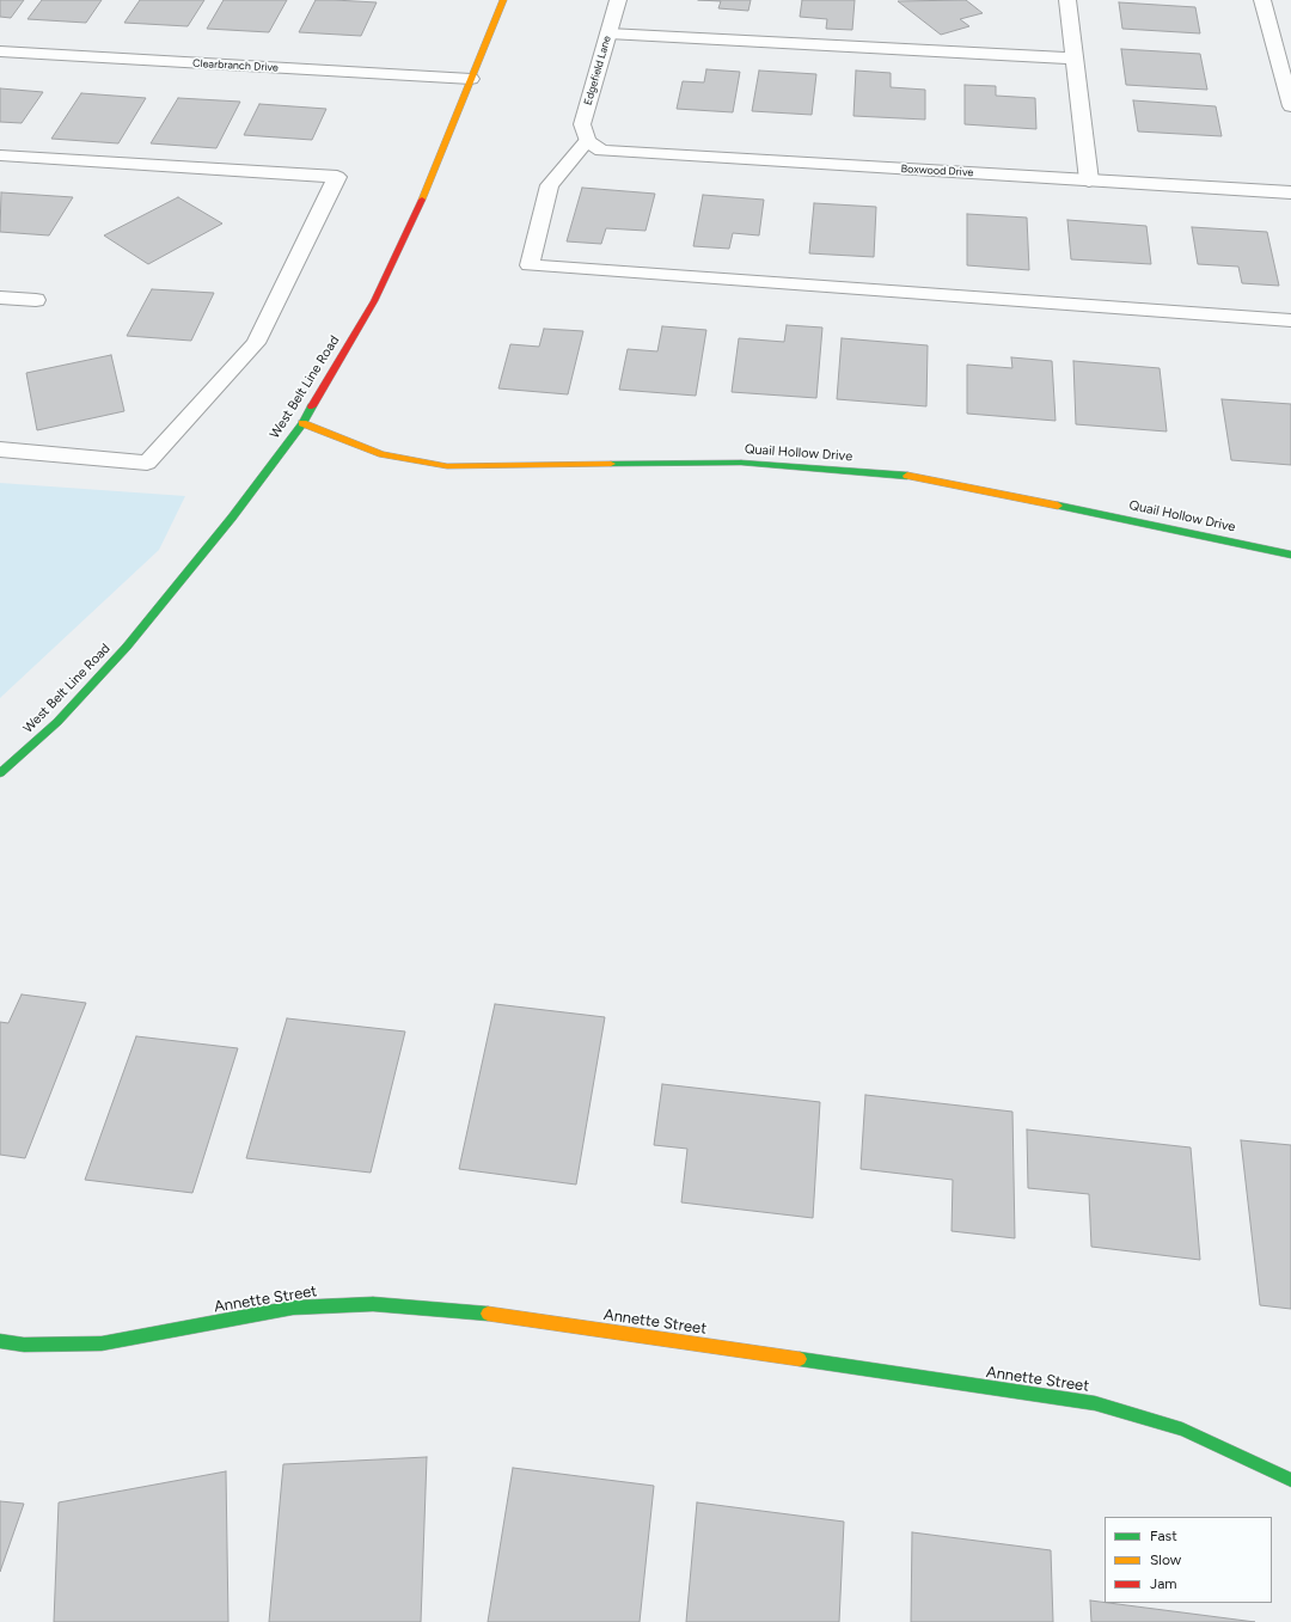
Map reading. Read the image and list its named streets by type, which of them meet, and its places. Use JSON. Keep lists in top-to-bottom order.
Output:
{
  "streets": {
    "street": [
      "Clearbranch Drive",
      "Edgefield Lane",
      "Boxwood Drive",
      "West Belt Line Road",
      "Quail Hollow Drive",
      "Annette Street"
    ]
  },
  "crossings": [
    ["Clearbranch Drive", "West Belt Line Road"],
    ["Edgefield Lane", "Boxwood Drive"],
    ["West Belt Line Road", "Quail Hollow Drive"]
  ],
  "legend": ["Fast", "Slow", "Jam"]
}
